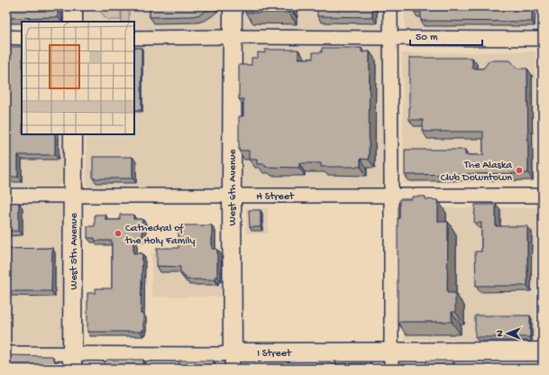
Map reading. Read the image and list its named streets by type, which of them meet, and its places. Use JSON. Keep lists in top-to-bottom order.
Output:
{
  "streets": {
    "main road": ["West 6th Avenue", "West 5th Avenue", "I Street"],
    "street": ["H Street"]
  },
  "crossings": [
    ["West 6th Avenue", "H Street"],
    ["West 6th Avenue", "I Street"],
    ["H Street", "West 5th Avenue"],
    ["West 5th Avenue", "I Street"]
  ],
  "places": ["The Alaska Club Downtown", "Cathedral of the Holy Family"],
  "scale_bar": "50 m",
  "north": "left"
}
